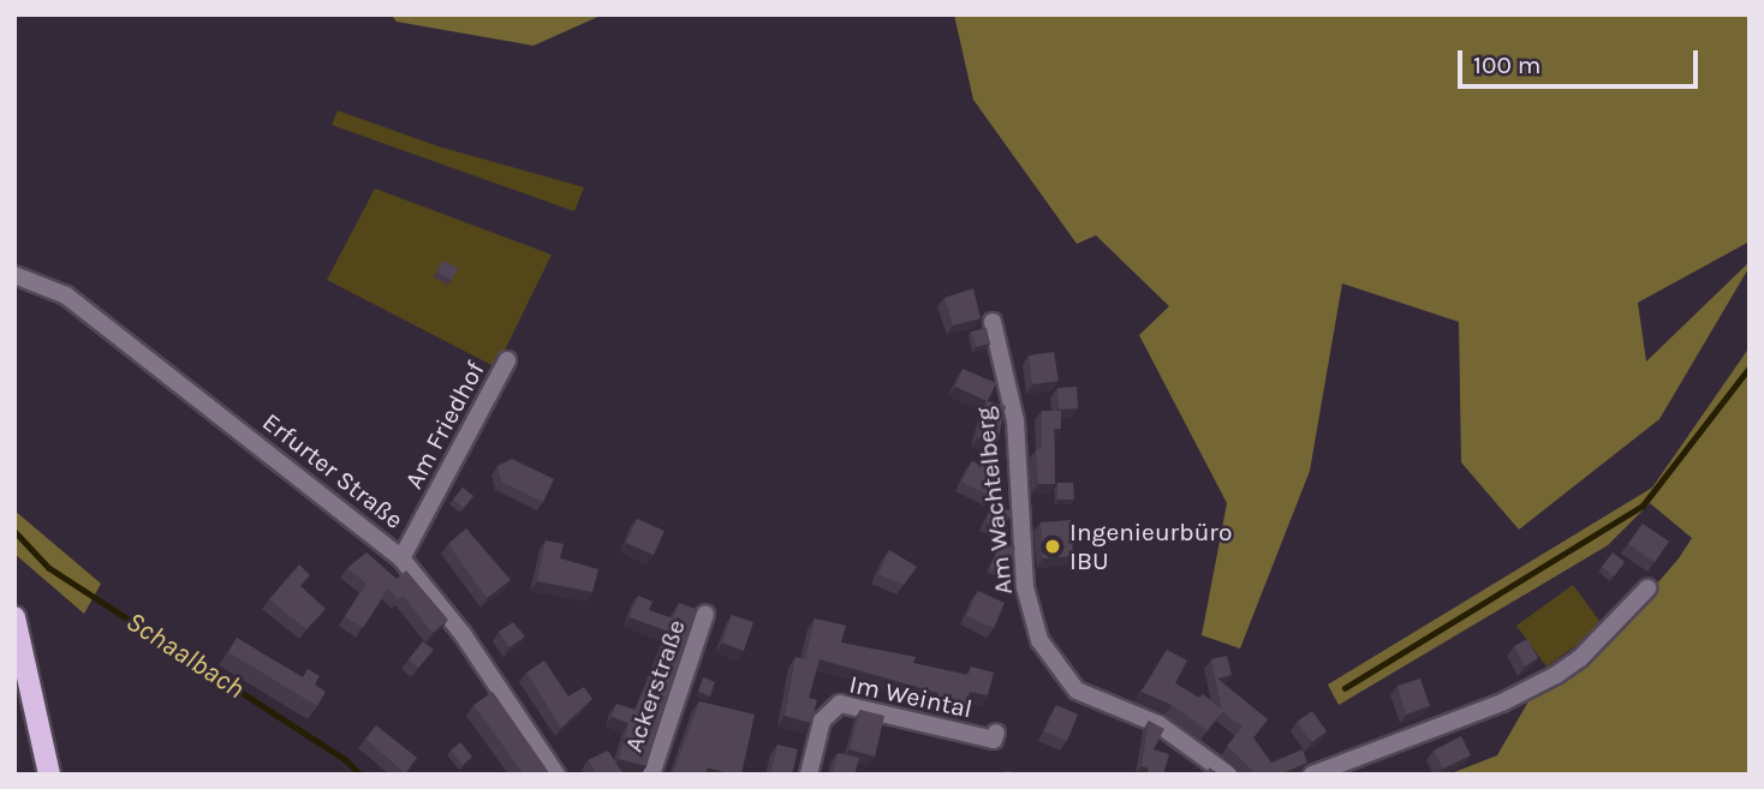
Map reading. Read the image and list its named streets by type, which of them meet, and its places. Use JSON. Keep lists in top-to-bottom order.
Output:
{
  "streets": {
    "street": [
      "Am Friedhof",
      "Erfurter Straße",
      "Am Wachtelberg",
      "Ackerstraße",
      "Im Weintal"
    ]
  },
  "crossings": [
    ["Am Friedhof", "Erfurter Straße"]
  ],
  "water": ["Schaalbach"],
  "places": ["Ingenieurbüro IBU"],
  "scale_bar": "100 m"
}
